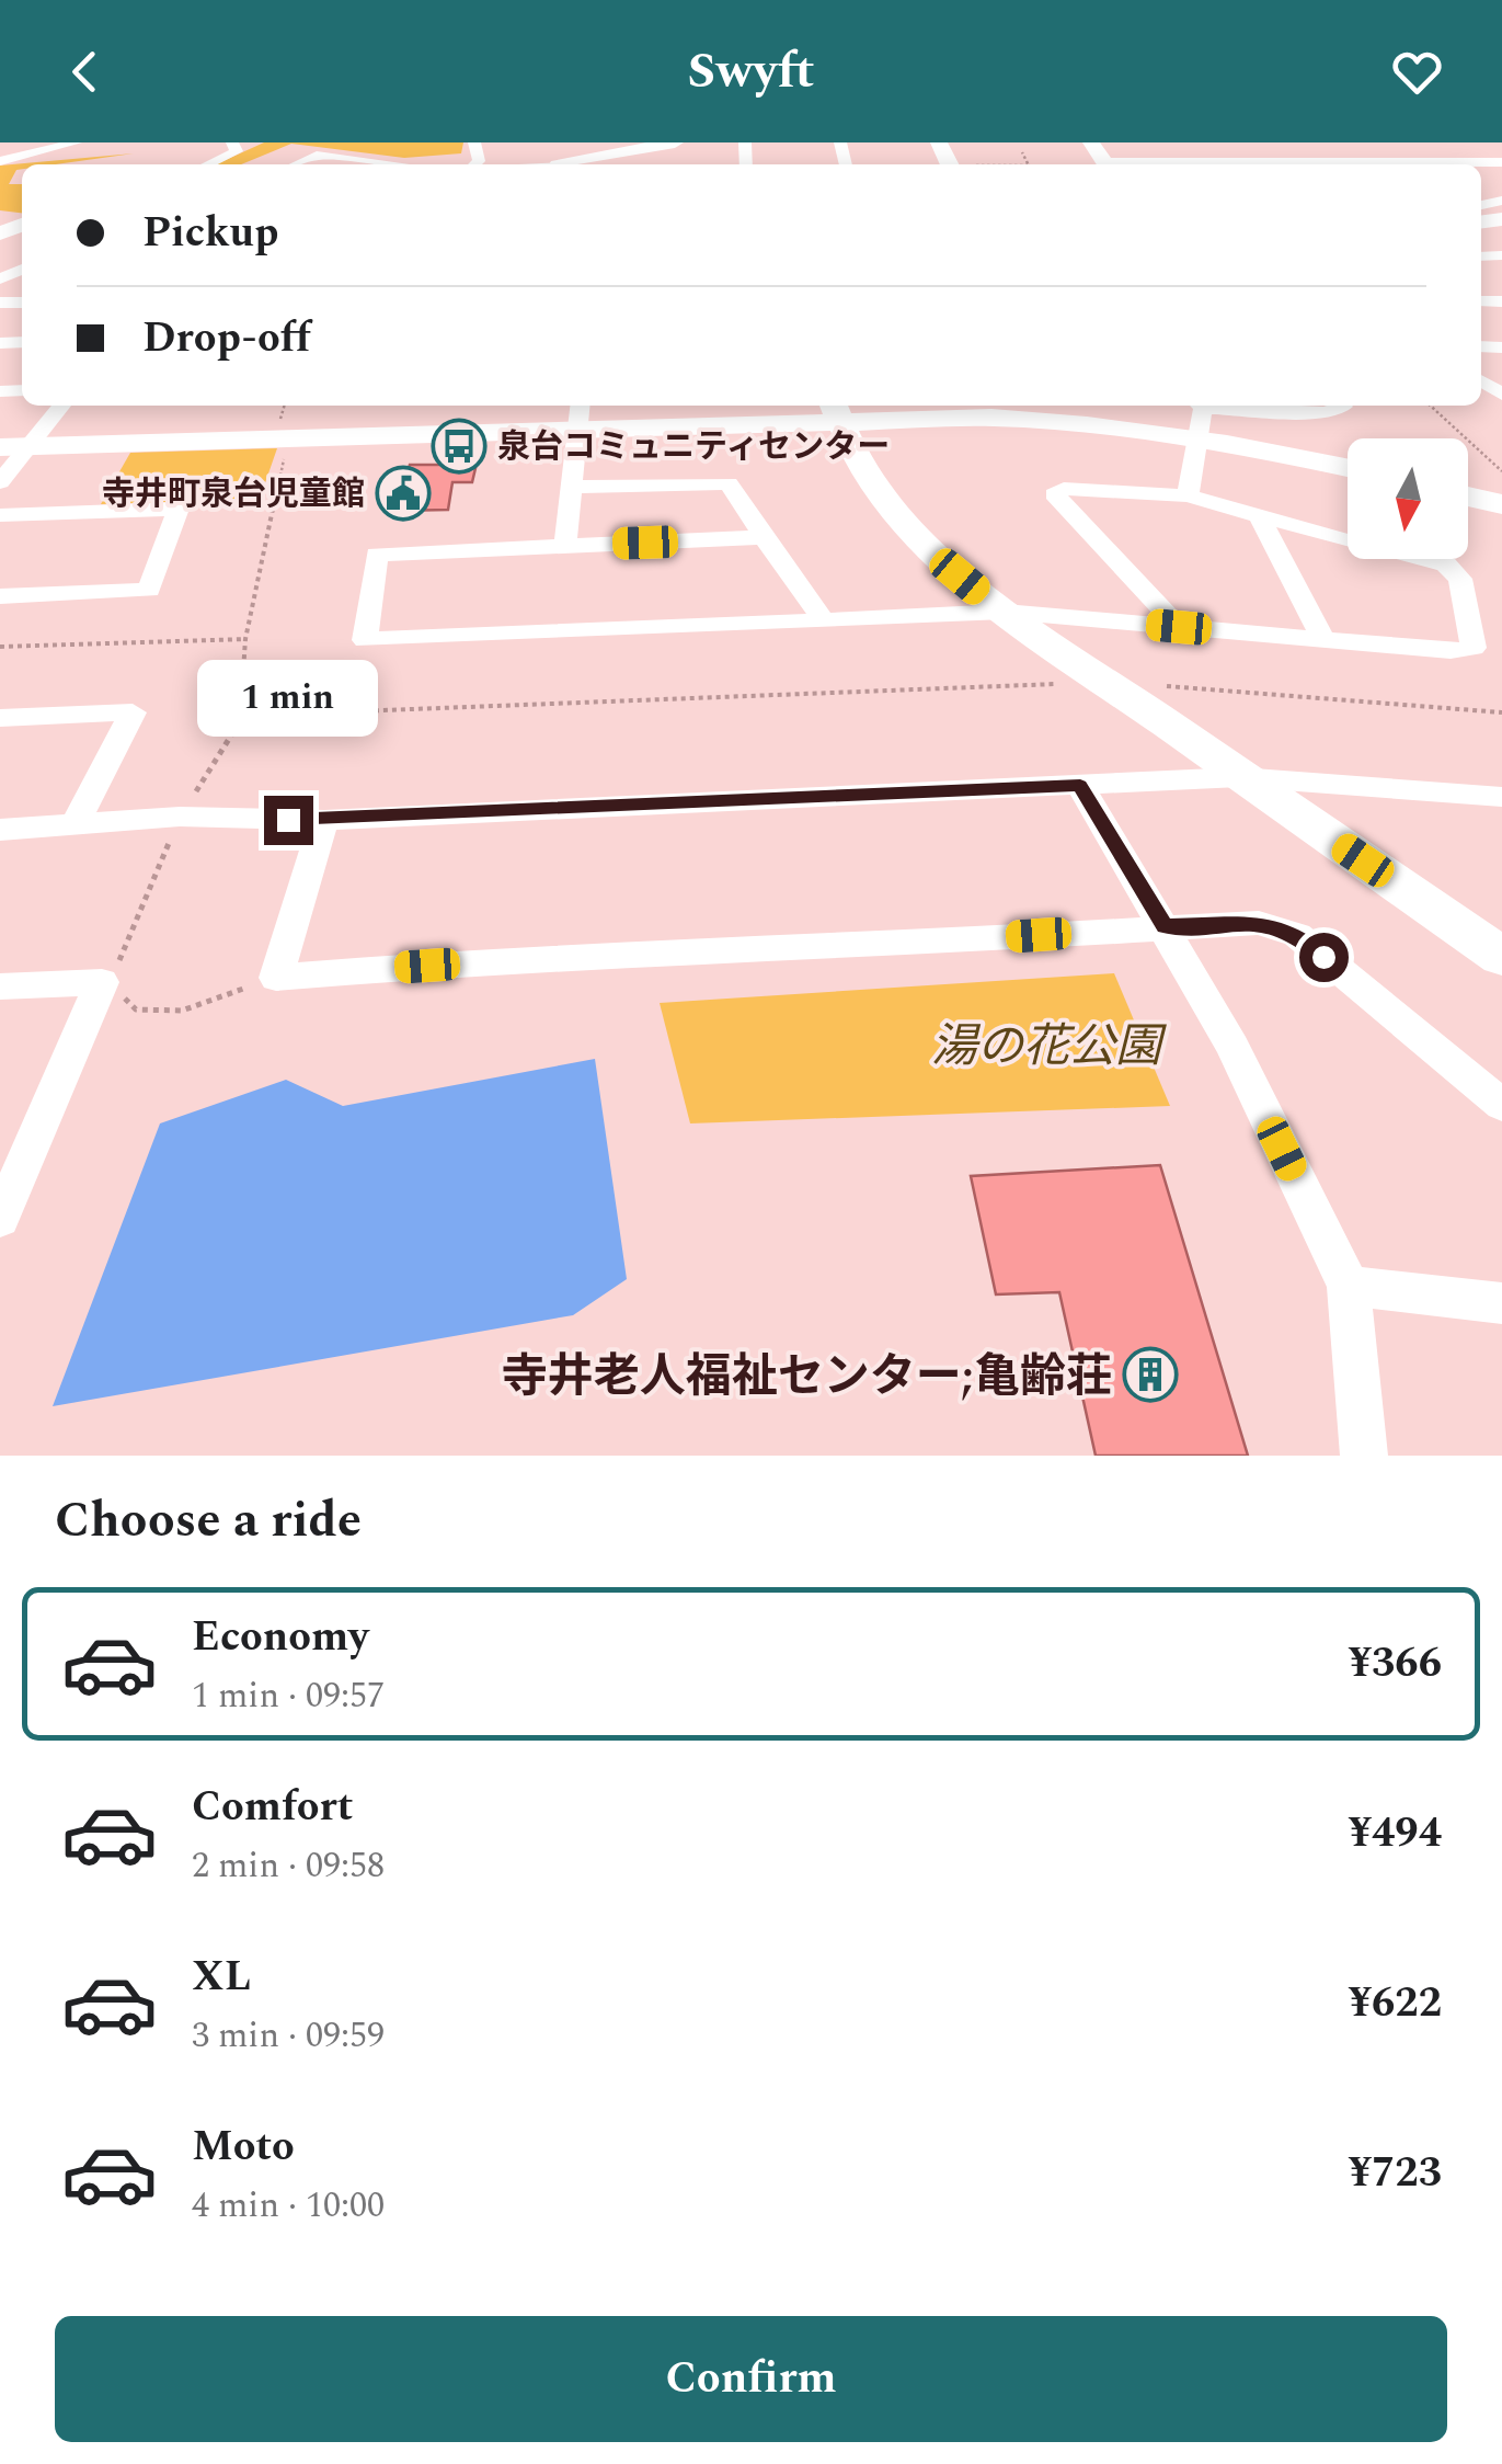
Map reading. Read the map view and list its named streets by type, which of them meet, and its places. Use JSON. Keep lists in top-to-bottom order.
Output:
{
  "parks": ["湯の花公園"],
  "places": {
    "bus stop": ["泉台コミュニティセンター"],
    "public building": ["寺井町泉台児童館"],
    "building": ["寺井老人福祉センター;亀齢荘"]
  },
  "north": "bottom",
  "page": {
    "header": "Swyft",
    "banner": ["Pickup", "Drop-off"],
    "bubble": "1 min",
    "heading": "Choose a ride",
    "list": [
      {
        "name": "Economy",
        "note": "1 min · 09:57",
        "value": "¥366"
      },
      {
        "name": "Comfort",
        "note": "2 min · 09:58",
        "value": "¥494"
      },
      {
        "name": "XL",
        "note": "3 min · 09:59",
        "value": "¥622"
      },
      {
        "name": "Moto",
        "note": "4 min · 10:00",
        "value": "¥723"
      }
    ],
    "buttons": "Confirm"
  }
}
